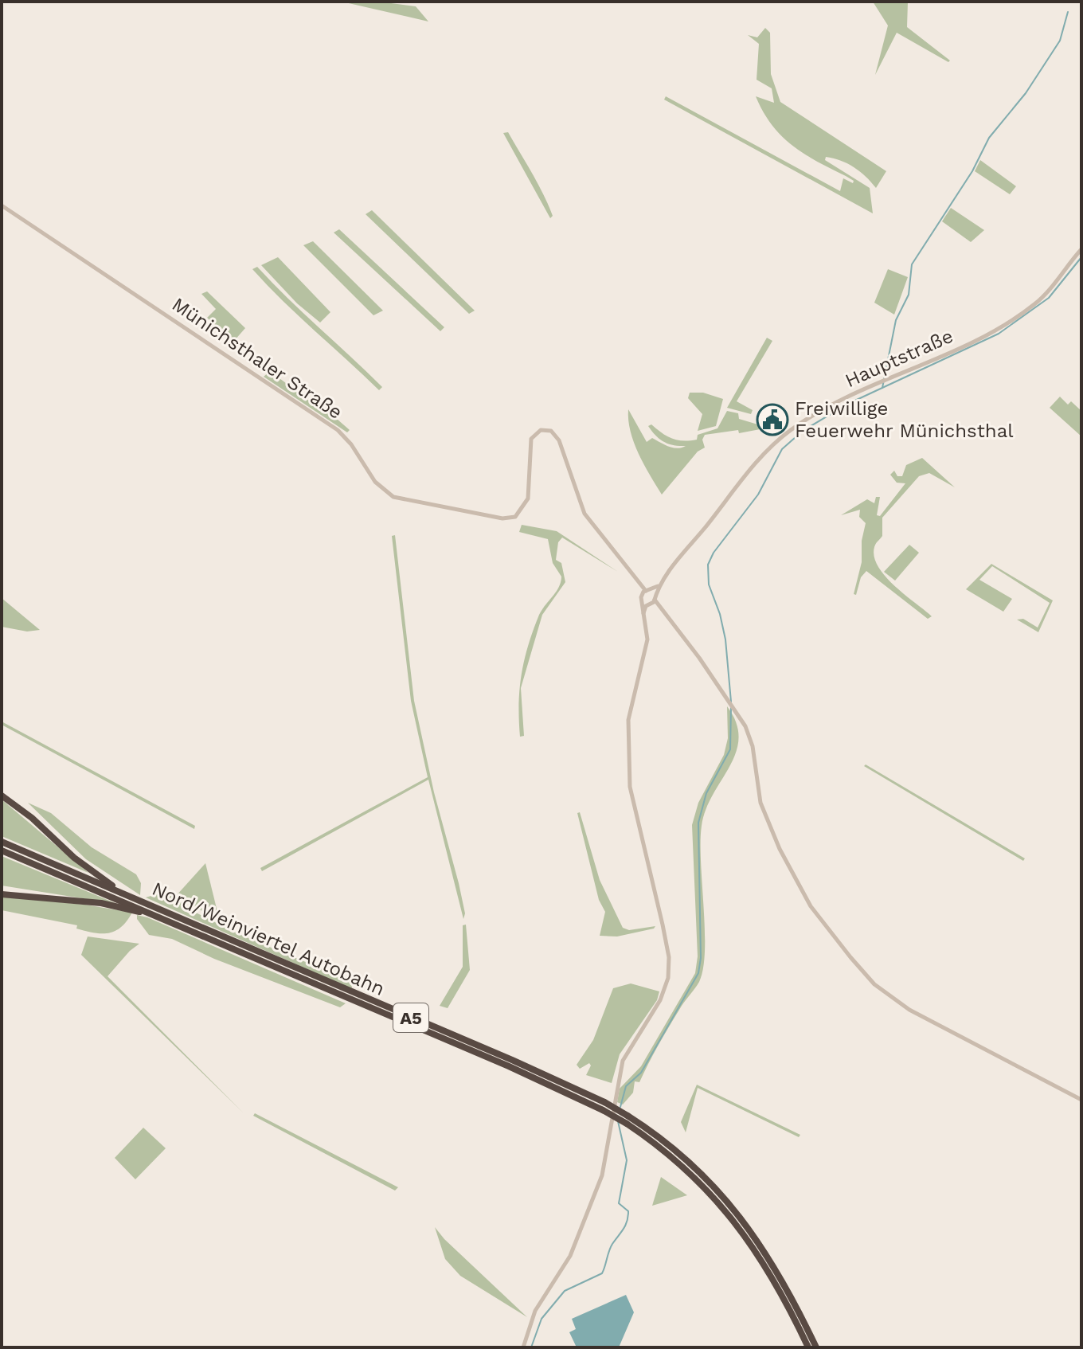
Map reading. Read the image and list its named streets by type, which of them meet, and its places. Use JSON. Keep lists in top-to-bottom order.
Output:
{
  "streets": {
    "highway": ["Nord/Weinviertel Autobahn", "A5"],
    "street": ["Münichsthaler Straße", "Hauptstraße"]
  },
  "crossings": [
    ["Münichsthaler Straße", "Hauptstraße"]
  ],
  "places": {
    "public building": ["Freiwillige Feuerwehr Münichsthal"]
  }
}
